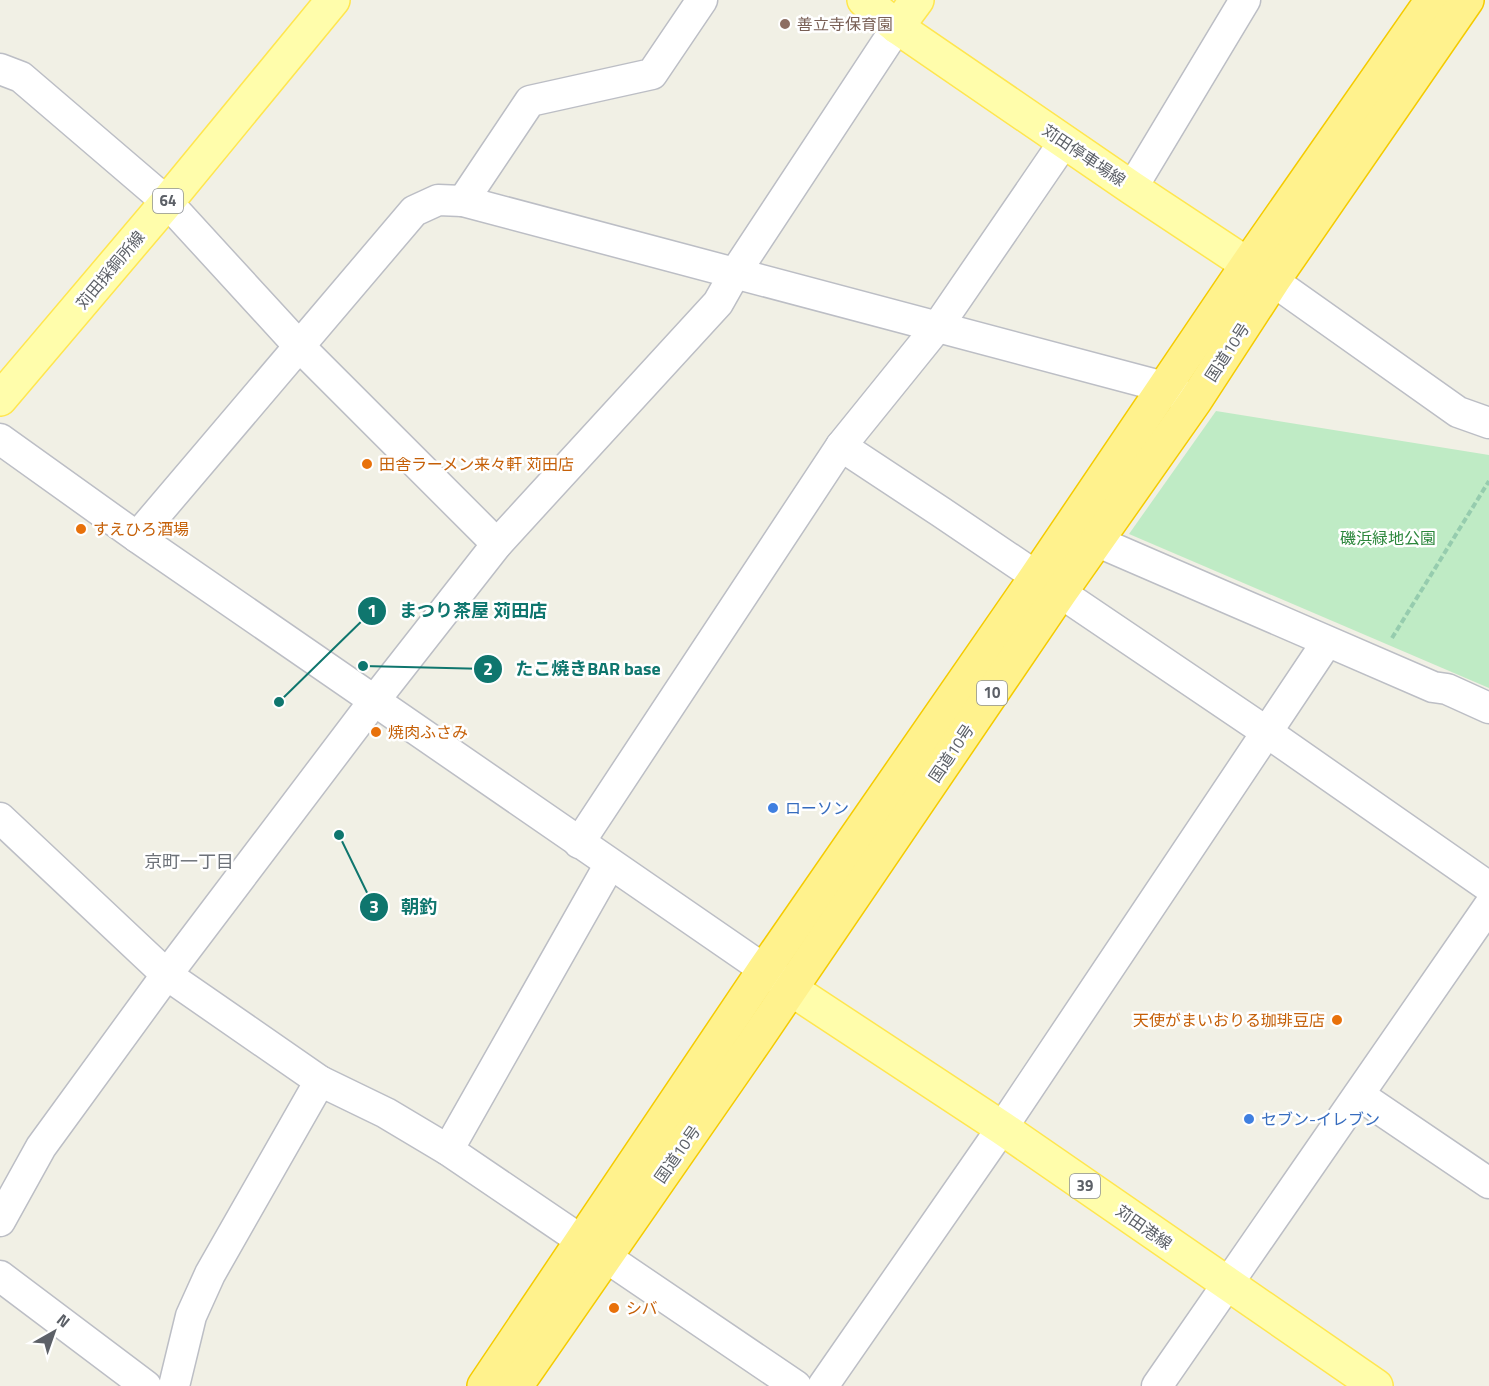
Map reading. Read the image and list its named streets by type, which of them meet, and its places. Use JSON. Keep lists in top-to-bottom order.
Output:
{
  "streets": {
    "highway": ["国道10号", "10"],
    "main road": [
      "苅田停車場線",
      "64",
      "苅田採銅所線",
      "39",
      "苅田港線"
    ]
  },
  "crossings": [
    ["苅田停車場線", "国道10号"],
    ["国道10号", "苅田港線"]
  ],
  "districts": ["京町一丁目"],
  "parks": ["磯浜緑地公園"],
  "places": [
    "善立寺保育園",
    "田舎ラーメン来々軒 苅田店",
    "すえひろ酒場",
    "たこ焼きBAR base",
    "まつり茶屋 苅田店",
    "焼肉ふさみ",
    "ローソン",
    "朝釣",
    "天使がまいおりる珈琲豆店",
    "セブン-イレブン",
    "シバ"
  ],
  "north": "top right"
}
